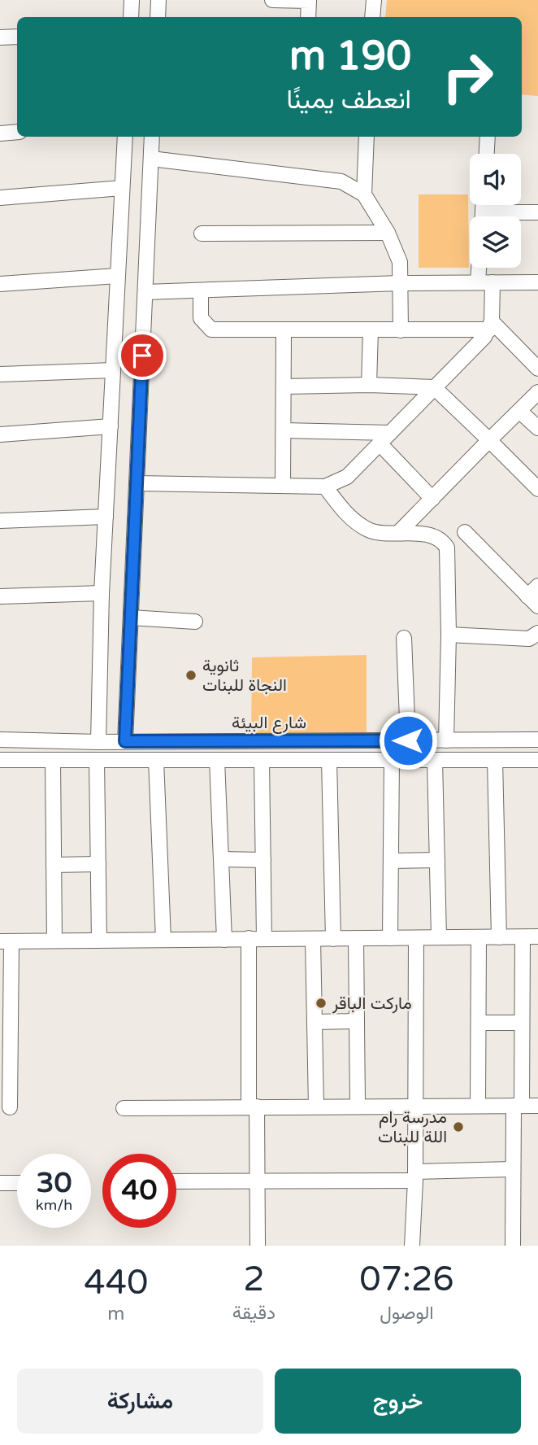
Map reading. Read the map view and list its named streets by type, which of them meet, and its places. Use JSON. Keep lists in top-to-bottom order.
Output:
{
  "streets": {
    "street": ["شارع البيئة"]
  },
  "places": ["ثانوية النجاة للبنات", "ماركت الباقر", "مدرسة رام اللة للبنات"],
  "page": {
    "turn": ["190 m", "انعطف يمينًا"],
    "speed": "30 km/h",
    "limit": "40",
    "eta": [
      "07:26",
      "الوصول",
      "2",
      "دقيقة",
      "440",
      "m"
    ],
    "buttons": ["خروج", "مشاركة"]
  }
}
